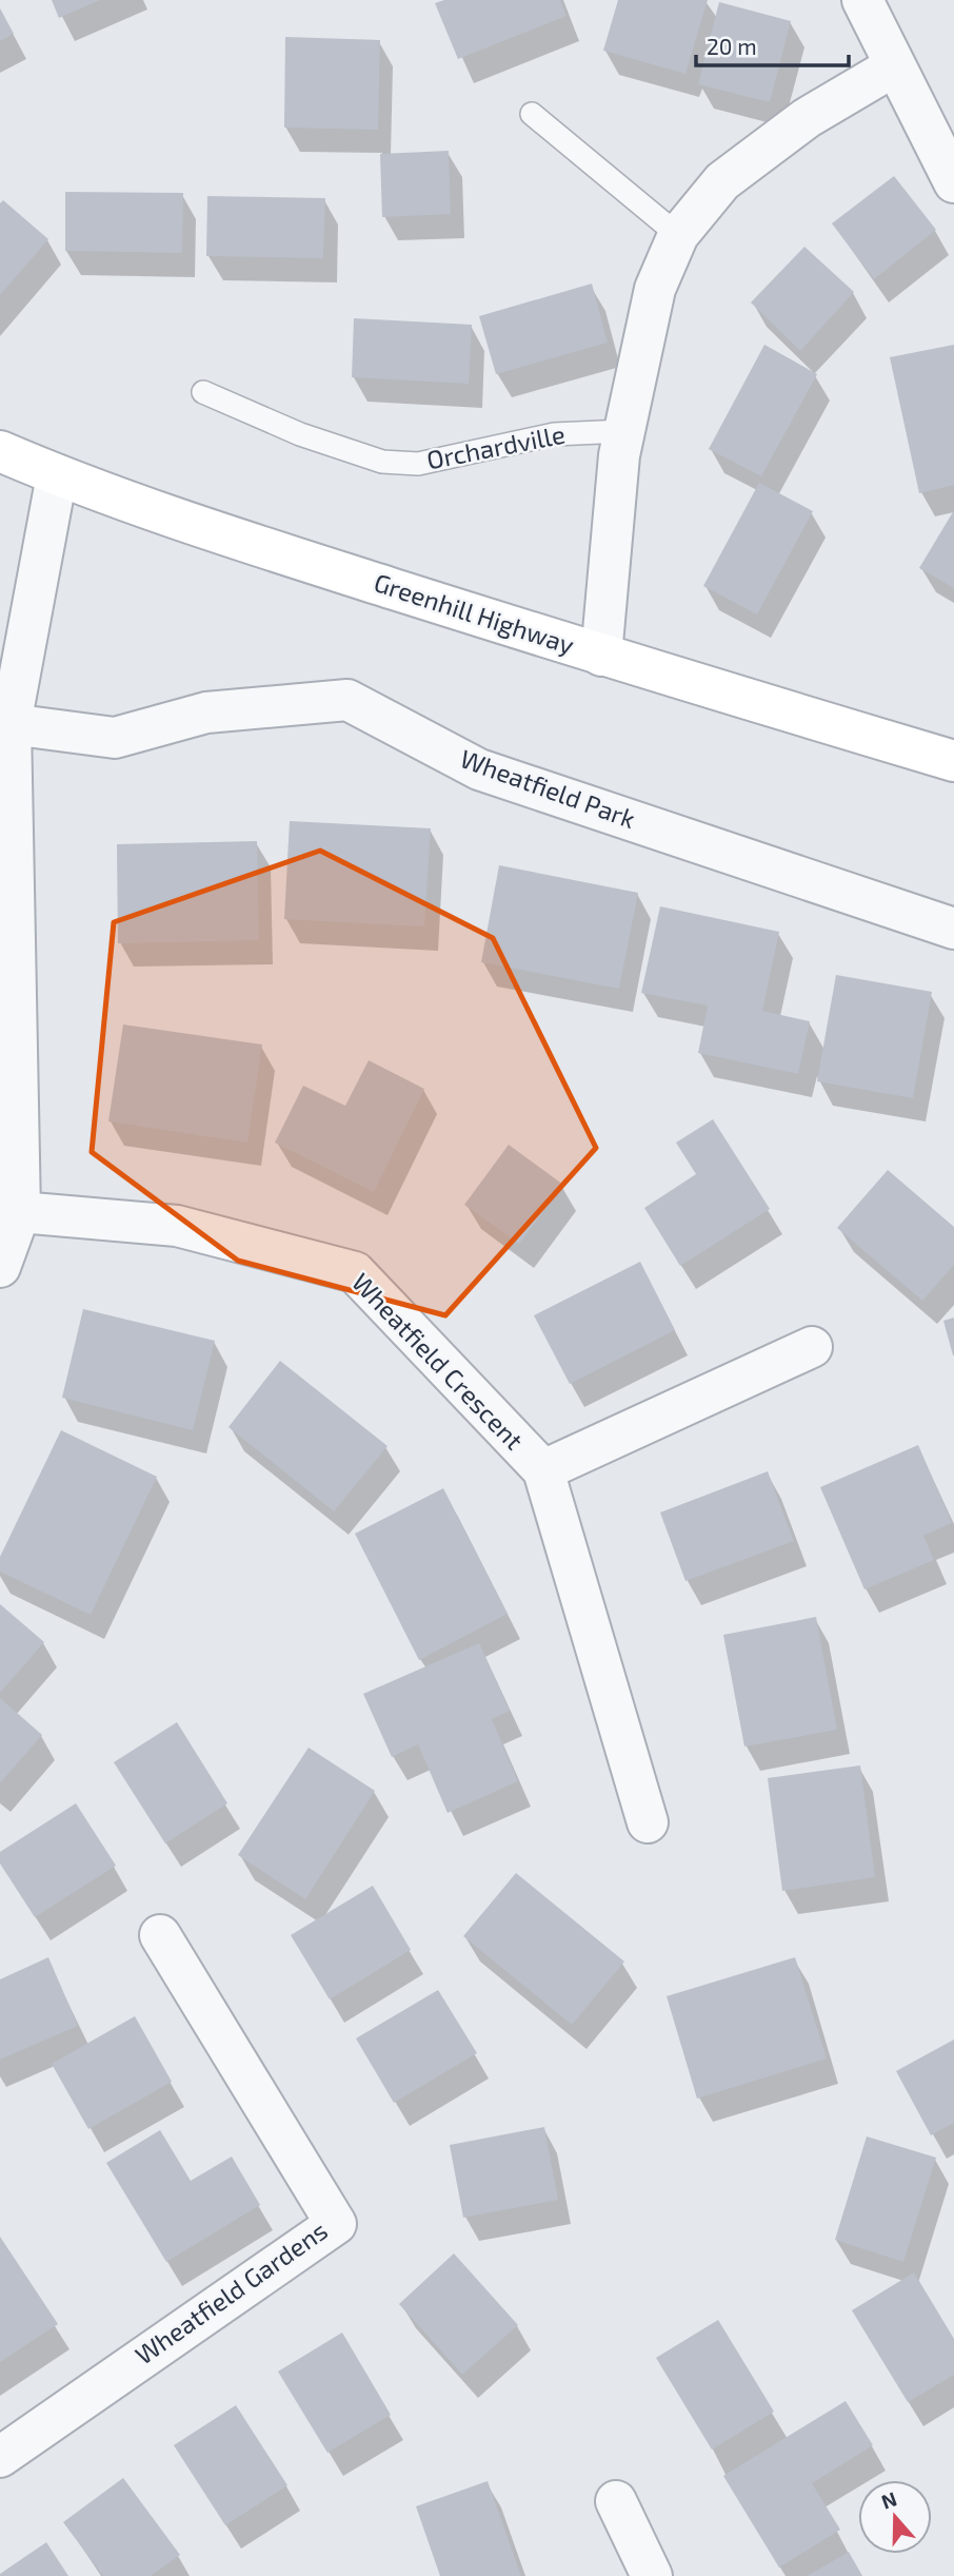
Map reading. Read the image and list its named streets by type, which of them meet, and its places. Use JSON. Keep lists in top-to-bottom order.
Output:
{
  "streets": {
    "main road": ["Greenhill Highway"],
    "street": ["Wheatfield Park", "Wheatfield Crescent", "Wheatfield Gardens"],
    "lane": ["Orchardville"]
  },
  "scale_bar": "20 m",
  "north": "top"
}
